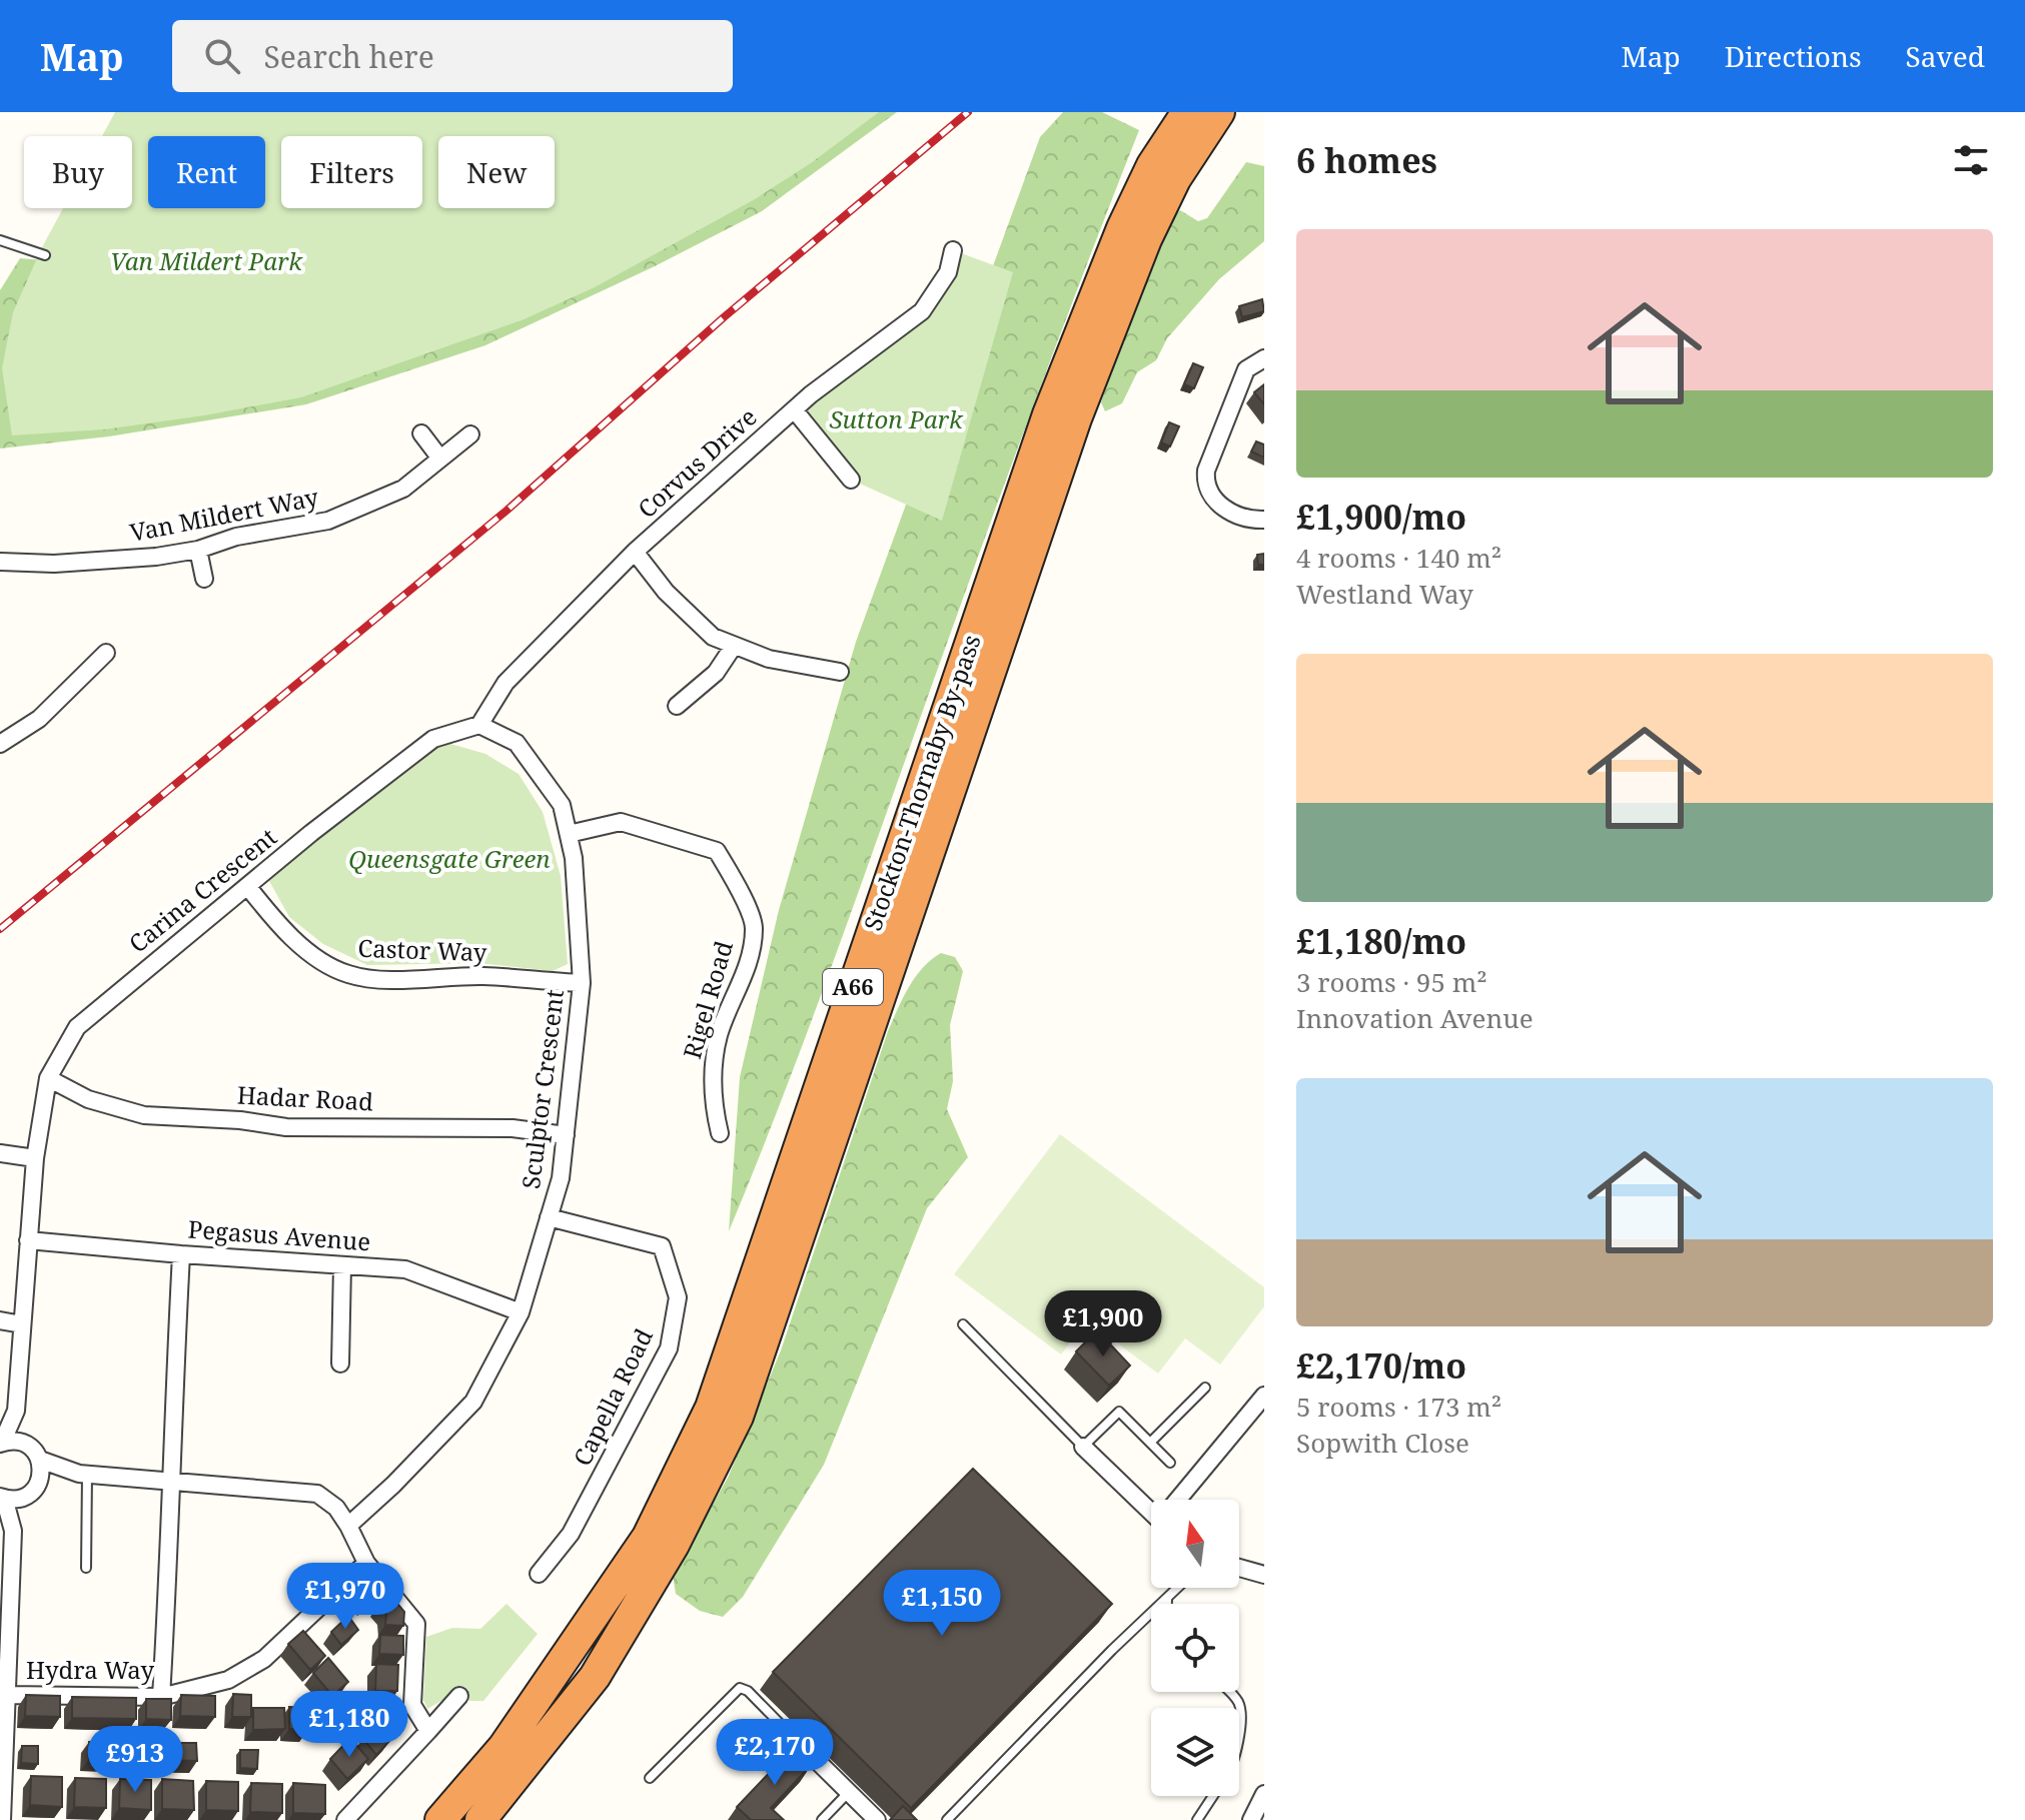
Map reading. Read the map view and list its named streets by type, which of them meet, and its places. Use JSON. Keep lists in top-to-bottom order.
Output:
{
  "streets": {
    "highway": ["Stockton-Thornaby By-pass", "A66"],
    "street": [
      "Corvus Drive",
      "Van Mildert Way",
      "Carina Crescent",
      "Castor Way",
      "Rigel Road",
      "Sculptor Crescent",
      "Hadar Road",
      "Pegasus Avenue",
      "Capella Road",
      "Hydra Way"
    ]
  },
  "crossings": [
    ["Corvus Drive", "Carina Crescent"],
    ["Corvus Drive", "Sculptor Crescent"],
    ["Carina Crescent", "Castor Way"],
    ["Carina Crescent", "Sculptor Crescent"],
    ["Carina Crescent", "Hadar Road"],
    ["Carina Crescent", "Pegasus Avenue"],
    ["Castor Way", "Sculptor Crescent"],
    ["Rigel Road", "Sculptor Crescent"],
    ["Sculptor Crescent", "Hadar Road"],
    ["Sculptor Crescent", "Pegasus Avenue"],
    ["Sculptor Crescent", "Capella Road"]
  ],
  "parks": ["Van Mildert Park", "Sutton Park", "Queensgate Green"],
  "north": "top",
  "page": {
    "header": "Map",
    "search": "Search here",
    "nav": ["Map", "Directions", "Saved"],
    "heading": "6 homes",
    "chip": [
      "Buy",
      "Rent",
      "Filters",
      "New"
    ],
    "list": [
      {
        "name": "£1,900/mo",
        "note": "4 rooms · 140 m² · Westland Way"
      },
      {
        "name": "£1,180/mo",
        "note": "3 rooms · 95 m² · Innovation Avenue"
      },
      {
        "name": "£2,170/mo",
        "note": "5 rooms · 173 m² · Sopwith Close"
      }
    ],
    "price": [
      "£1,900",
      "£1,970",
      "£1,150",
      "£1,180",
      "£2,170",
      "£913"
    ]
  }
}
